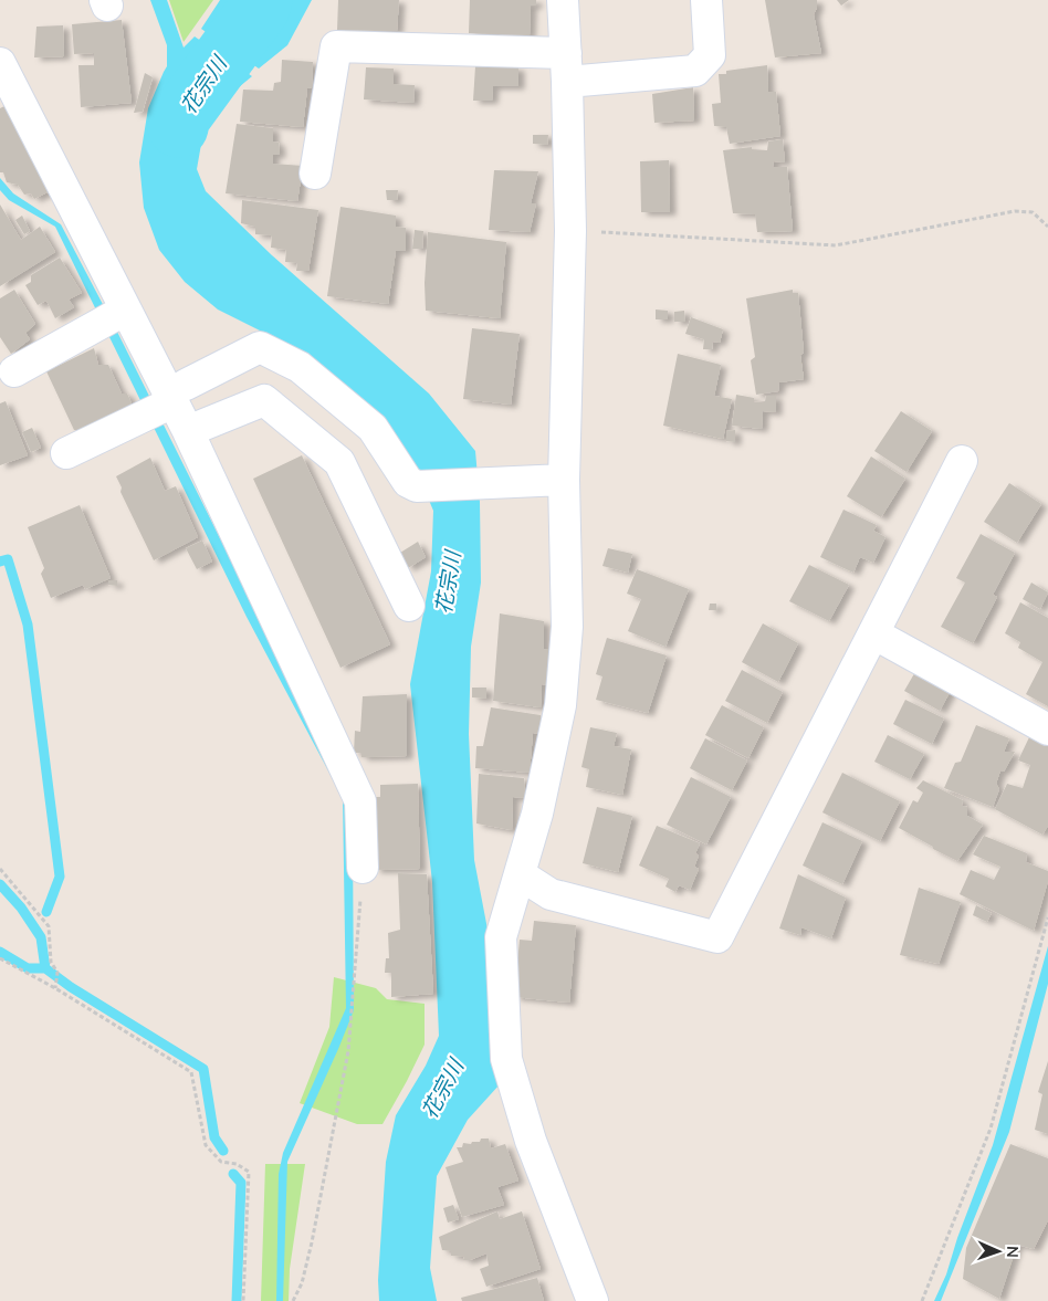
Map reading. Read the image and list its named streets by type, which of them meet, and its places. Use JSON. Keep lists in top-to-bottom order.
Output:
{
  "water": ["花宗川"],
  "north": "right"
}
